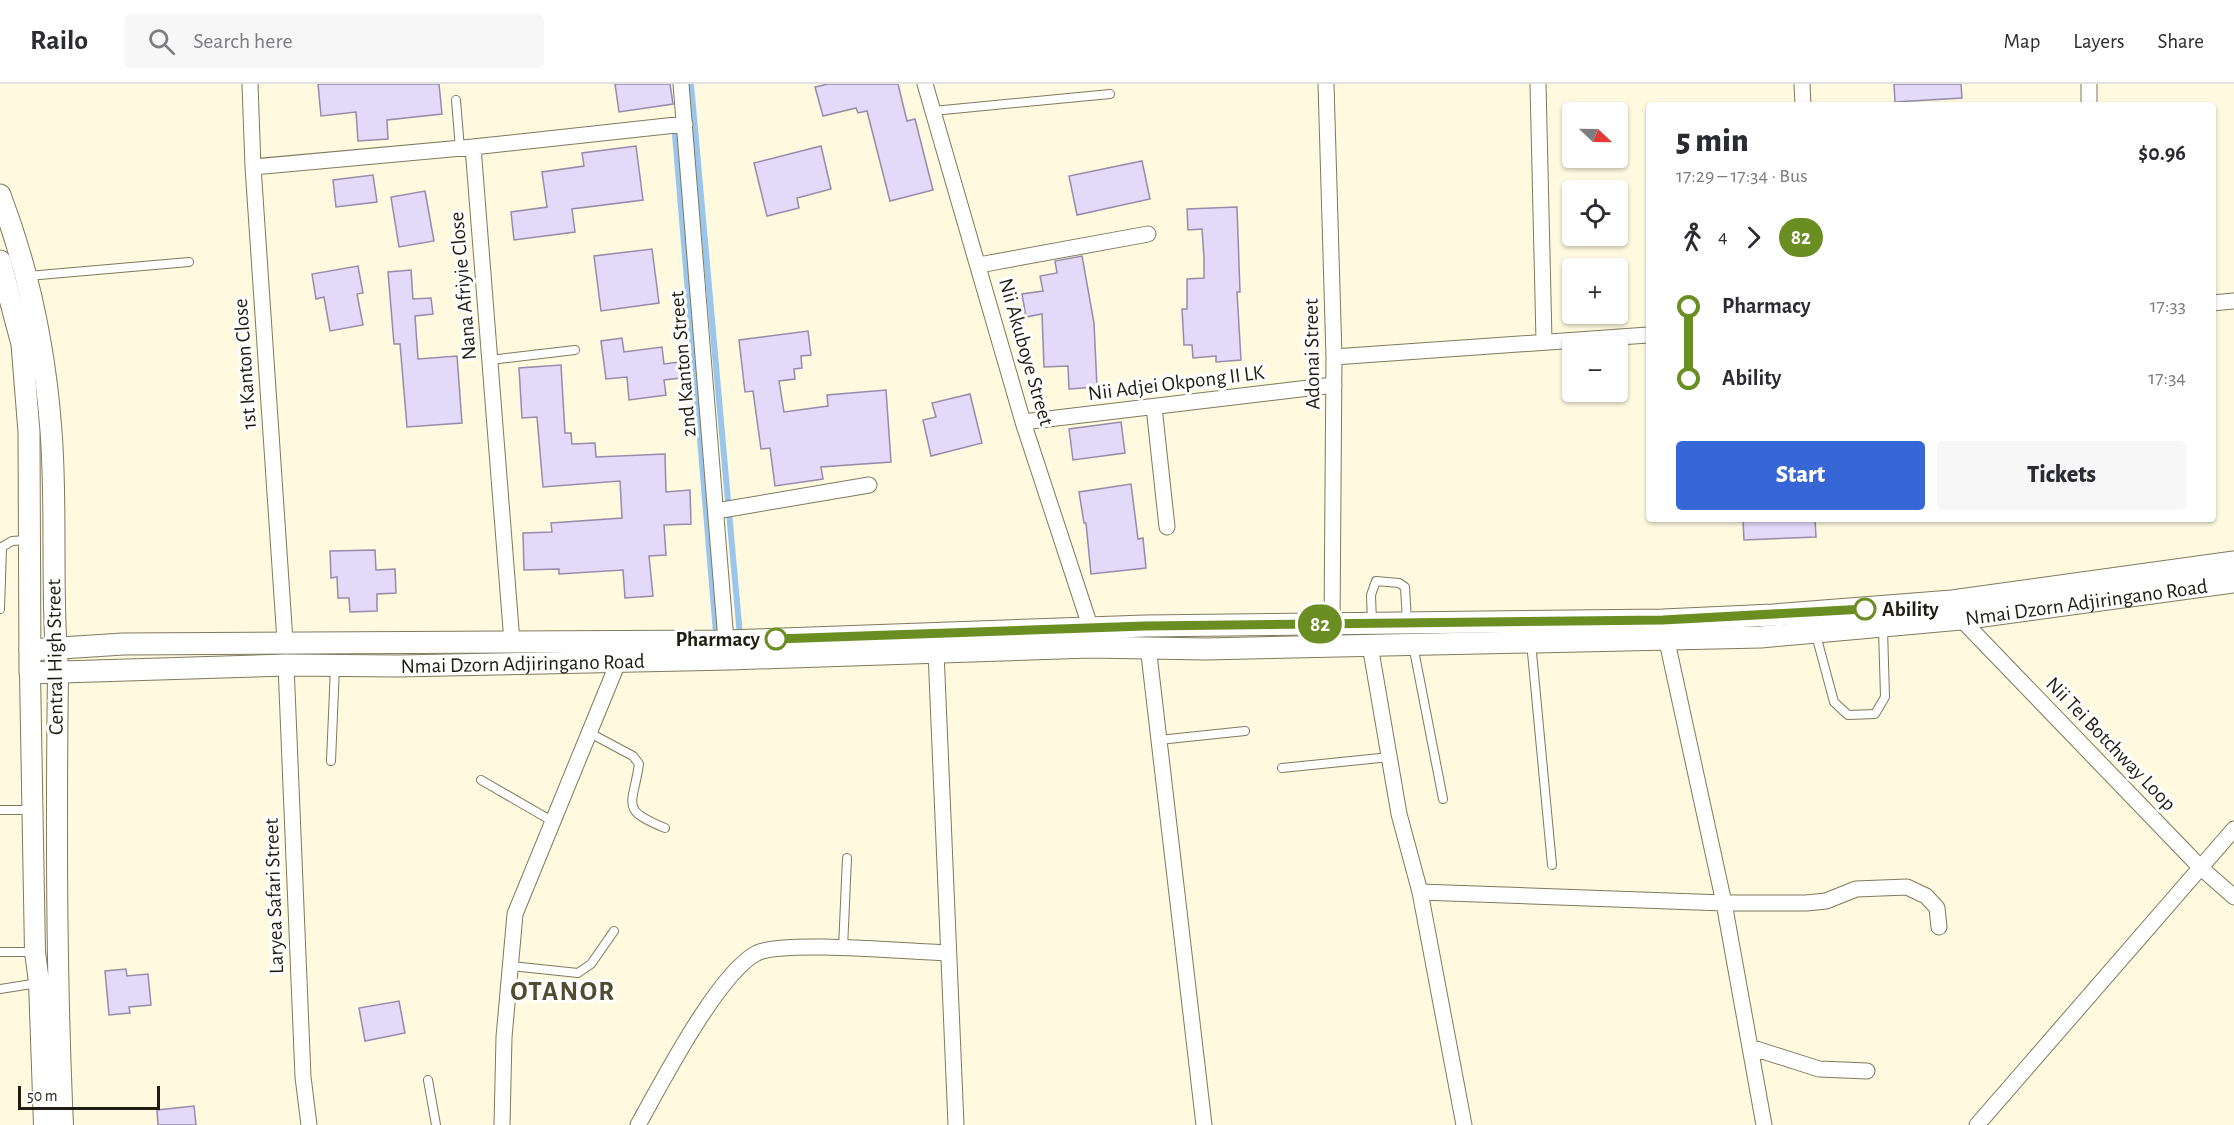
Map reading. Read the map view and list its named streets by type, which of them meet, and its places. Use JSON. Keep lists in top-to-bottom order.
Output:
{
  "streets": {
    "main road": ["Nmai Dzorn Adjiringano Road", "Central High Street"],
    "street": [
      "Nana Afriyie Close",
      "Nii Akuboye Street",
      "Adonai Street",
      "1st Kanton Close",
      "2nd Kanton Street",
      "Nii Adjei Okpong II LK",
      "Nii Tei Botchway Loop",
      "Laryea Safari Street"
    ]
  },
  "crossings": [
    ["Nana Afriyie Close", "Nmai Dzorn Adjiringano Road"],
    ["Nii Akuboye Street", "Nii Adjei Okpong II LK"],
    ["Nii Akuboye Street", "Nmai Dzorn Adjiringano Road"],
    ["Adonai Street", "Nii Adjei Okpong II LK"],
    ["Adonai Street", "Nmai Dzorn Adjiringano Road"],
    ["1st Kanton Close", "Nmai Dzorn Adjiringano Road"],
    ["2nd Kanton Street", "Nmai Dzorn Adjiringano Road"],
    ["Nmai Dzorn Adjiringano Road", "Central High Street"],
    ["Nmai Dzorn Adjiringano Road", "Nii Tei Botchway Loop"],
    ["Nmai Dzorn Adjiringano Road", "Laryea Safari Street"]
  ],
  "districts": ["OTANOR"],
  "places": ["Ability", "Pharmacy"],
  "lines": ["bus line 82"],
  "scale_bar": "50 m",
  "north": "right",
  "page": {
    "header": "Railo",
    "search": "Search here",
    "nav": ["Map", "Layers", "Share"],
    "on_map": "82",
    "map_buttons": ["+", "−"],
    "heading": ["5 min", "17:29 – 17:34 · Bus", "$0.96"],
    "legs": ["4", "82"],
    "list": [
      {
        "name": "Pharmacy",
        "value": "17:33"
      },
      {
        "name": "Ability",
        "value": "17:34"
      }
    ],
    "buttons": ["Start", "Tickets"],
    "scale": "50 m"
  }
}
